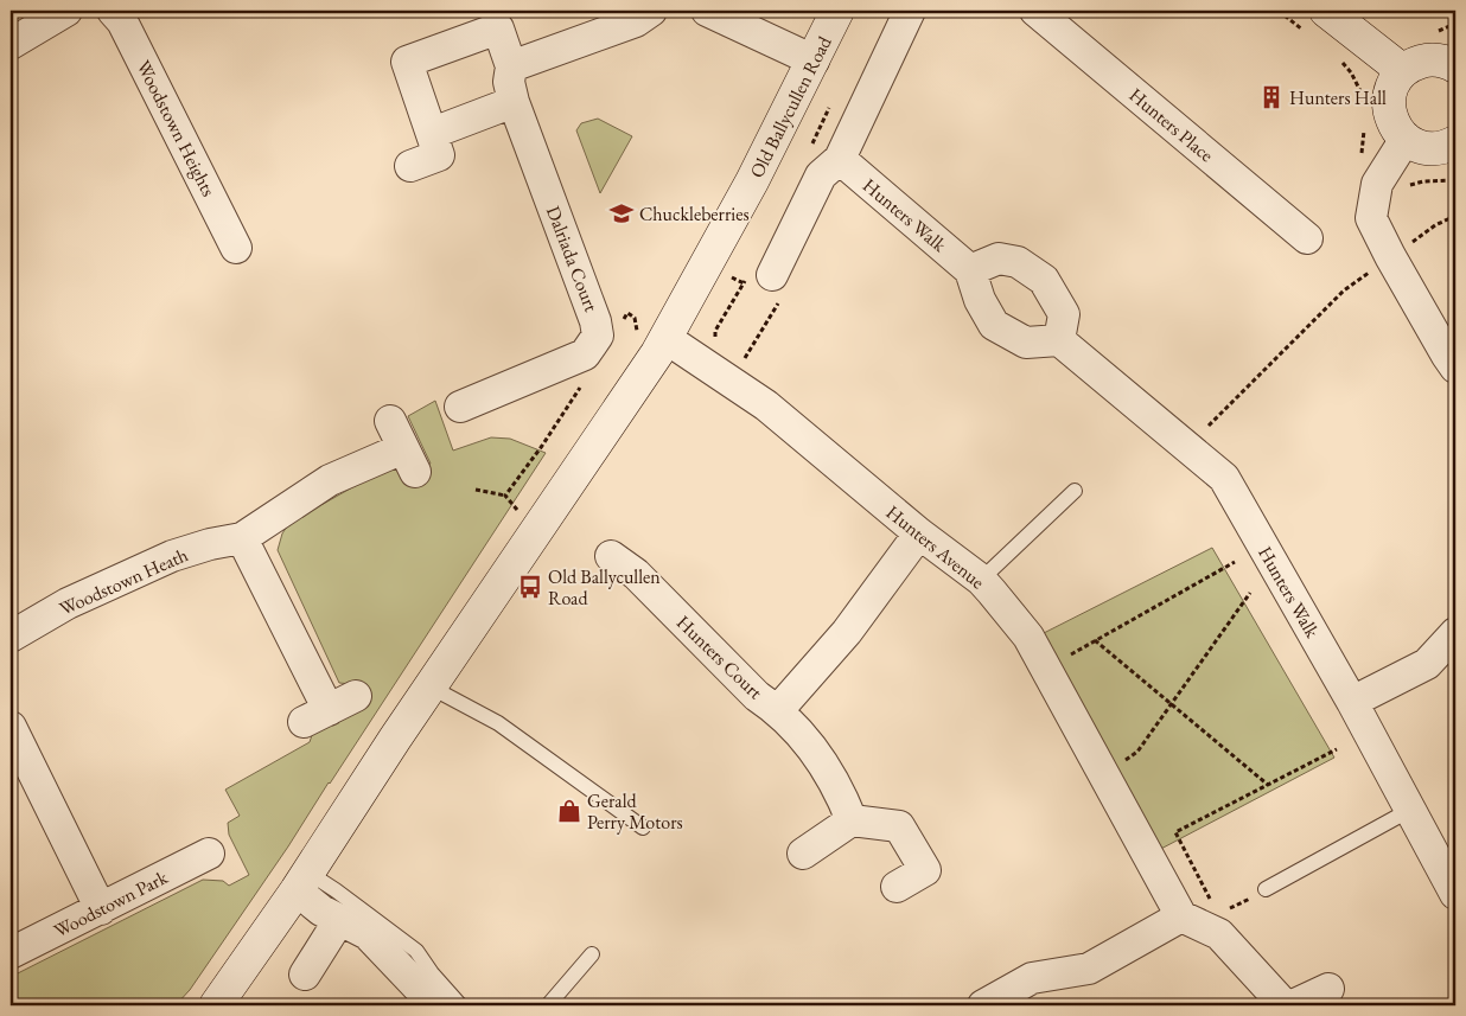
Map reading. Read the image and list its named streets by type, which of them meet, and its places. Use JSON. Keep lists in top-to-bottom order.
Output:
{
  "streets": {
    "street": [
      "Old Ballycullen Road",
      "Hunters Place",
      "Woodstown Heights",
      "Hunters Walk",
      "Dalriada Court",
      "Hunters Avenue",
      "Woodstown Heath",
      "Hunters Court",
      "Woodstown Park"
    ]
  },
  "crossings": [
    ["Old Ballycullen Road", "Hunters Avenue"],
    ["Hunters Avenue", "Hunters Court"]
  ],
  "places": {
    "building": ["Hunters Hall"],
    "school or university": ["Chuckleberries"],
    "bus stop": ["Old Ballycullen Road"],
    "shop": ["Gerald Perry Motors"]
  }
}
